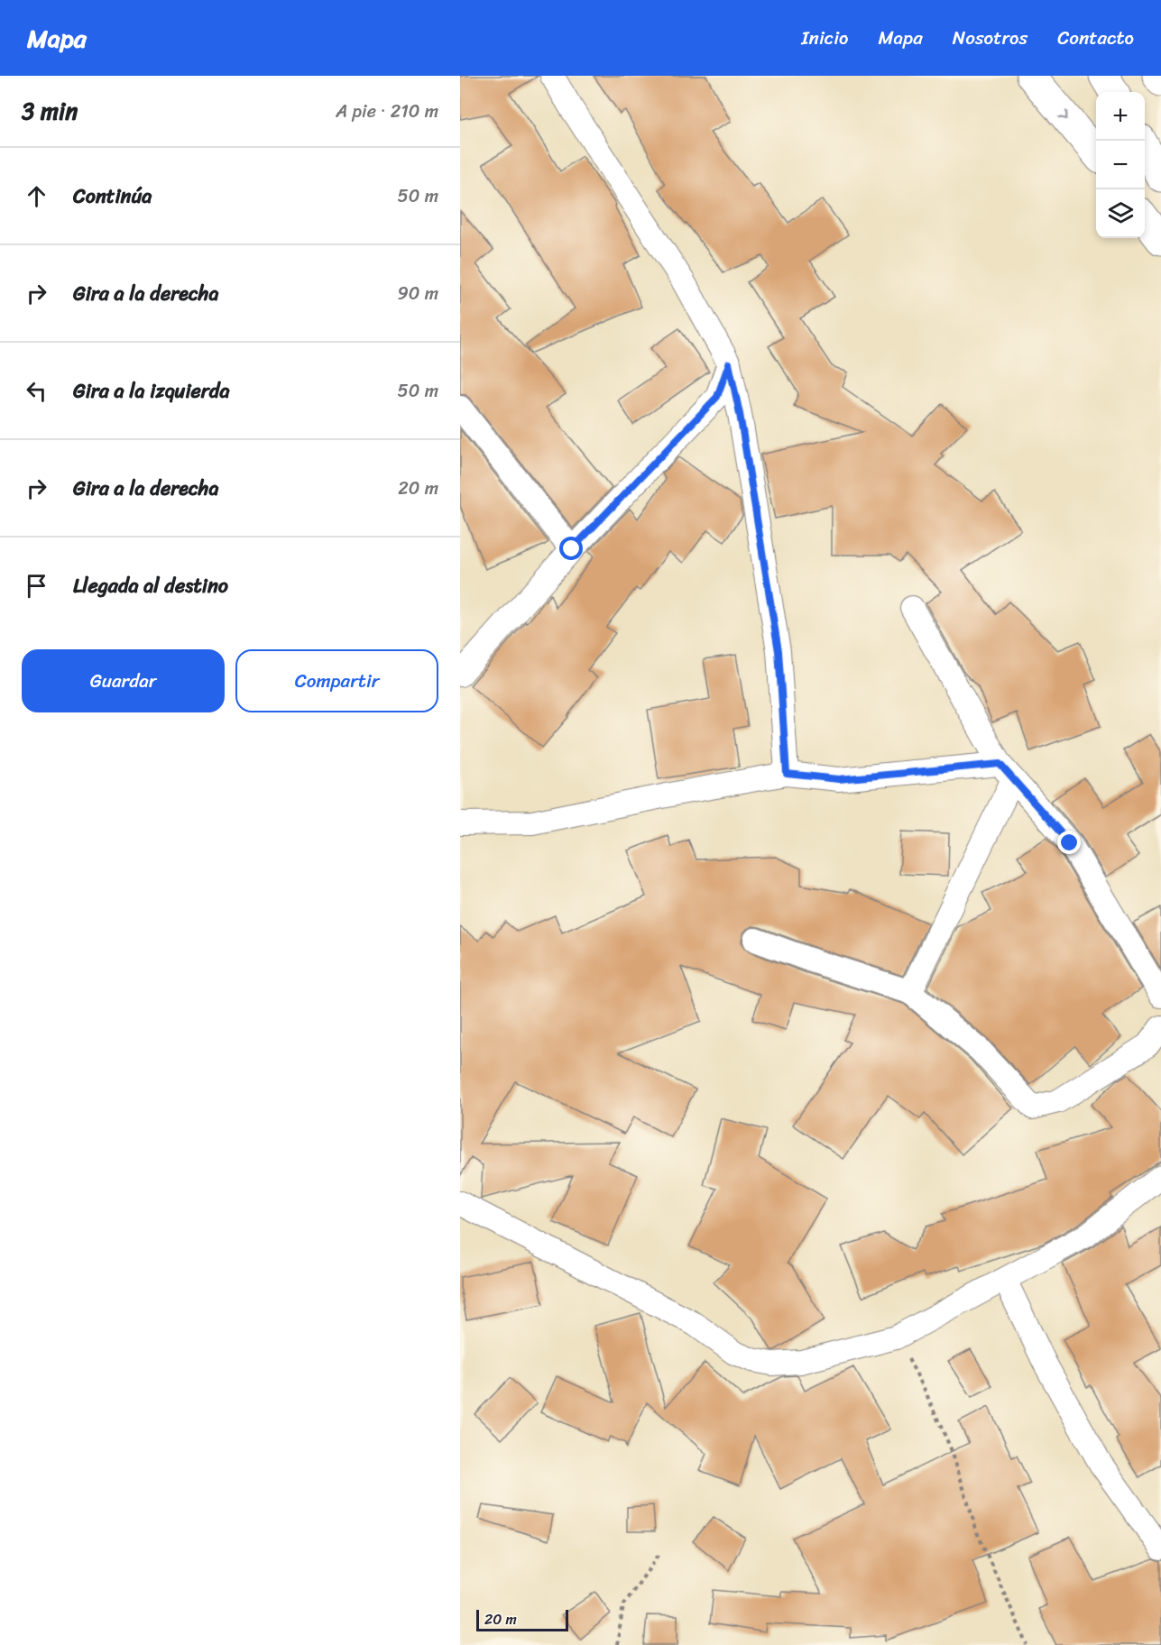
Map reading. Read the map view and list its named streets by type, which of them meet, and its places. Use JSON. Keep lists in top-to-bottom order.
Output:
{
  "scale_bar": "20 m",
  "page": {
    "header": "Mapa",
    "nav": [
      "Inicio",
      "Mapa",
      "Nosotros",
      "Contacto"
    ],
    "heading": ["3 min", "A pie · 210 m"],
    "map_buttons": ["+", "−"],
    "list": [
      ["Continúa", "50 m"],
      ["Gira a la derecha", "90 m"],
      ["Gira a la izquierda", "50 m"],
      ["Gira a la derecha", "20 m"],
      "Llegada al destino"
    ],
    "buttons": ["Guardar", "Compartir"],
    "scale": "20 m"
  }
}
